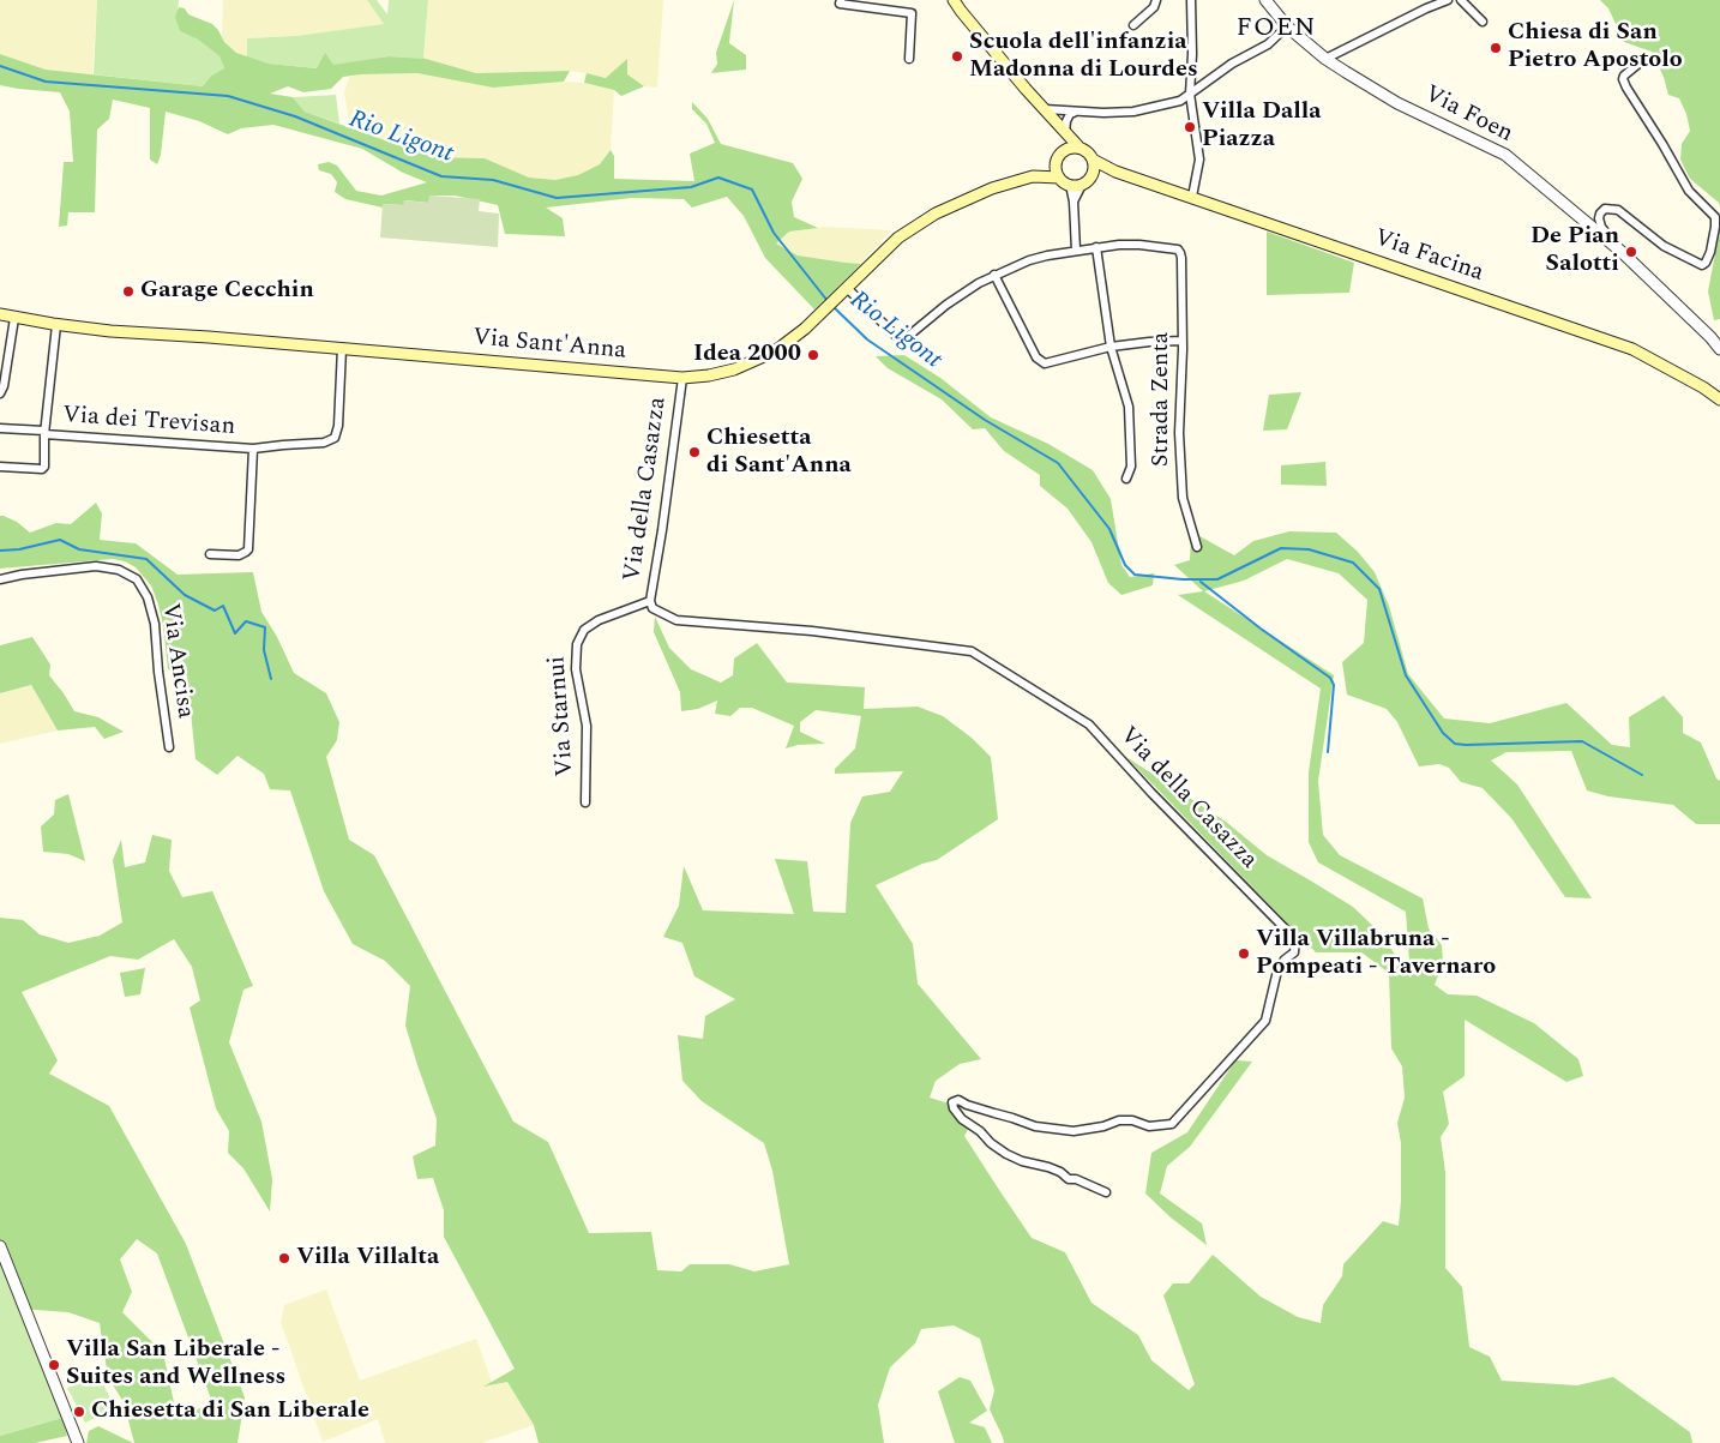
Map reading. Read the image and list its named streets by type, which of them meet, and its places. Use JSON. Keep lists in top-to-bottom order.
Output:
{
  "streets": {
    "main road": ["Via Facina", "Via Sant'Anna"],
    "street": [
      "Via Foen",
      "Strada Zenta",
      "Via dei Trevisan",
      "Via della Casazza",
      "Via Ancisa",
      "Via Starnui"
    ]
  },
  "crossings": [
    ["Via Facina", "Via Sant'Anna"],
    ["Via Sant'Anna", "Via dei Trevisan"],
    ["Via Sant'Anna", "Via della Casazza"],
    ["Via della Casazza", "Via Starnui"]
  ],
  "districts": ["FOEN"],
  "water": ["Rio Ligont"],
  "places": [
    "Chiesa di San Pietro Apostolo",
    "Scuola dell'infanzia Madonna di Lourdes",
    "Villa Dalla Piazza",
    "De Pian Salotti",
    "Garage Cecchin",
    "Idea 2000",
    "Chiesetta di Sant'Anna",
    "Villa Villabruna - Pompeati - Tavernaro",
    "Villa Villalta",
    "Villa San Liberale - Suites and Wellness",
    "Chiesetta di San Liberale"
  ]
}
